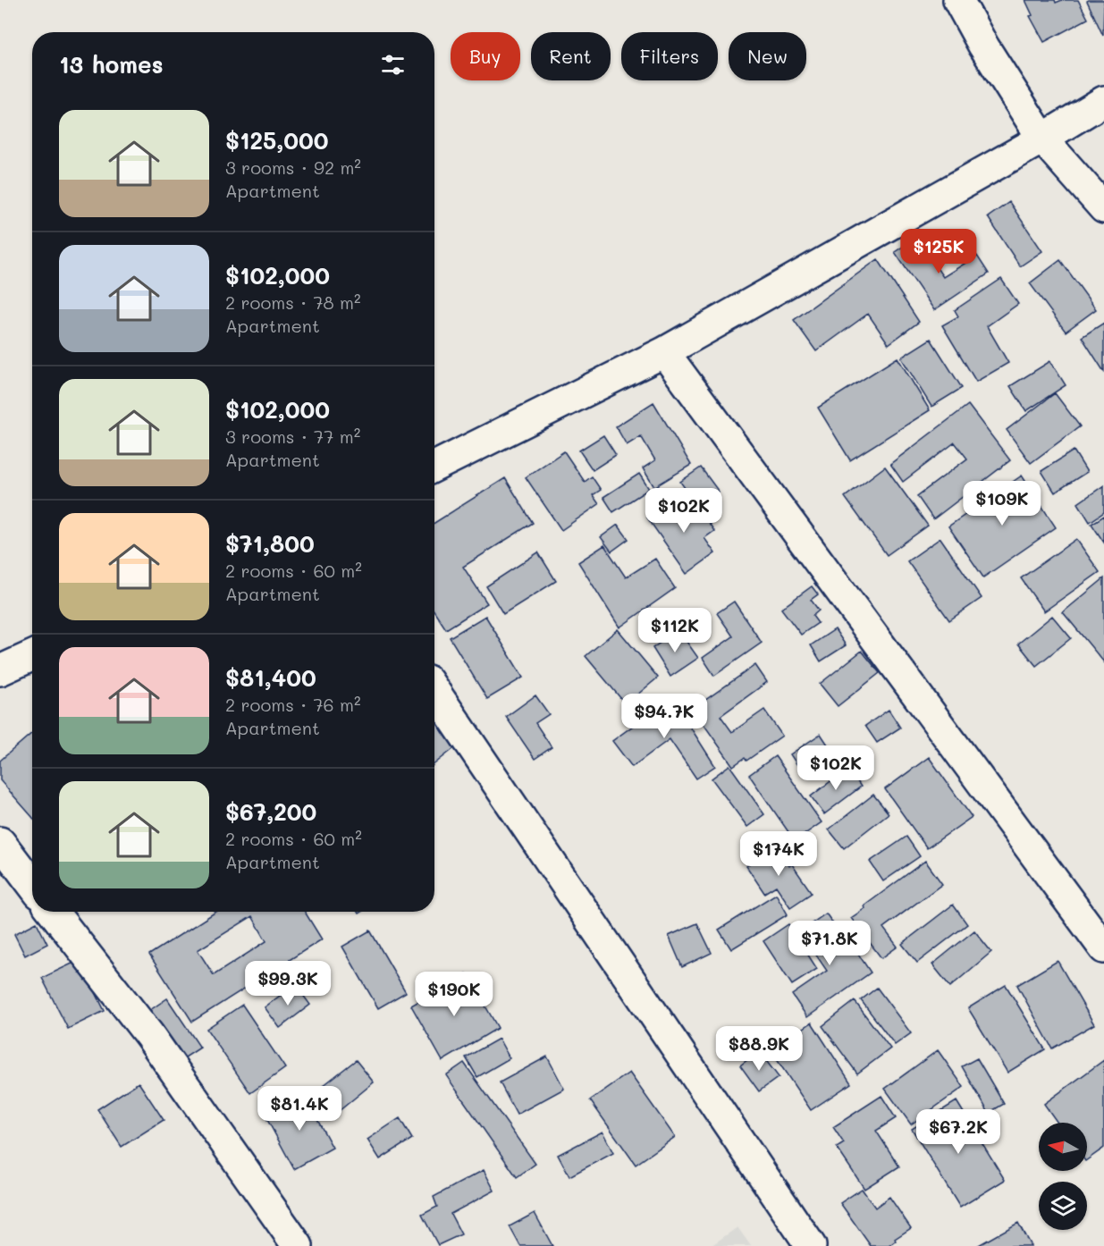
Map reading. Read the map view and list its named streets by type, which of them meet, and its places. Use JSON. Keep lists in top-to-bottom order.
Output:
{
  "north": "left",
  "page": {
    "chip": [
      "Buy",
      "Rent",
      "Filters",
      "New"
    ],
    "heading": "13 homes",
    "list": [
      {
        "name": "$125,000",
        "note": "3 rooms · 92 m² · Apartment"
      },
      {
        "name": "$102,000",
        "note": "2 rooms · 78 m² · Apartment"
      },
      {
        "name": "$102,000",
        "note": "3 rooms · 77 m² · Apartment"
      },
      {
        "name": "$71,800",
        "note": "2 rooms · 60 m² · Apartment"
      },
      {
        "name": "$81,400",
        "note": "2 rooms · 76 m² · Apartment"
      },
      {
        "name": "$67,200",
        "note": "2 rooms · 60 m² · Apartment"
      }
    ],
    "price": [
      "$125K",
      "$109K",
      "$102K",
      "$112K",
      "$94.7K",
      "$102K",
      "$174K",
      "$71.8K",
      "$99.3K",
      "$190K",
      "$88.9K",
      "$81.4K",
      "$67.2K"
    ]
  }
}
